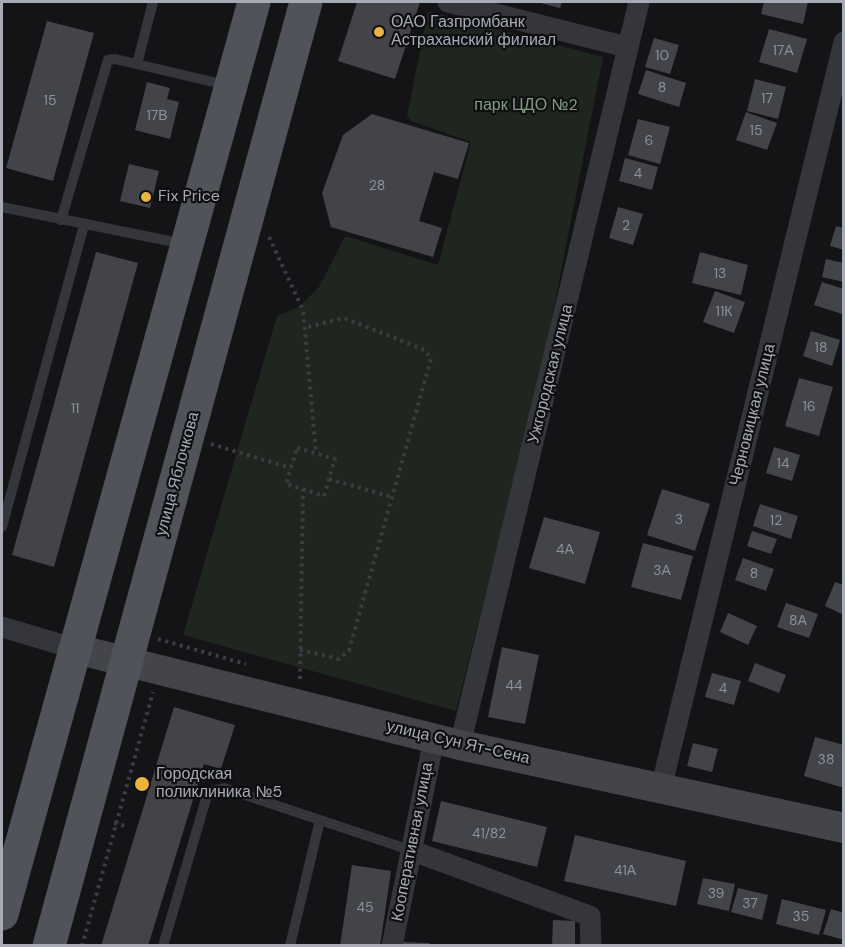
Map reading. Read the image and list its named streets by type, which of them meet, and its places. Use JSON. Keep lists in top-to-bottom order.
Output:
{
  "streets": {
    "main road": ["улица Яблочкова", "улица Сун Ят-Сена"],
    "street": ["Ужгородская улица", "Черновицкая улица", "Кооперативная улица"]
  },
  "crossings": [
    ["Ужгородская улица", "улица Сун Ят-Сена"],
    ["Ужгородская улица", "Кооперативная улица"],
    ["Черновицкая улица", "улица Сун Ят-Сена"],
    ["улица Яблочкова", "улица Сун Ят-Сена"],
    ["улица Сун Ят-Сена", "Кооперативная улица"]
  ],
  "parks": ["парк ЦДО №2"],
  "places": ["ОАО Газпромбанк Астраханский филиал", "Fix Price", "Городская поликлиника №5"],
  "house_numbers": [
    "17А",
    "10",
    "8",
    "17",
    "15",
    "17В",
    "15",
    "6",
    "4",
    "28",
    "2",
    "13",
    "11К",
    "18",
    "16",
    "11",
    "14",
    "3",
    "12",
    "4А",
    "3А",
    "8",
    "8А",
    "44",
    "4",
    "38",
    "41/82",
    "41А",
    "39",
    "37",
    "45",
    "35"
  ]
}
